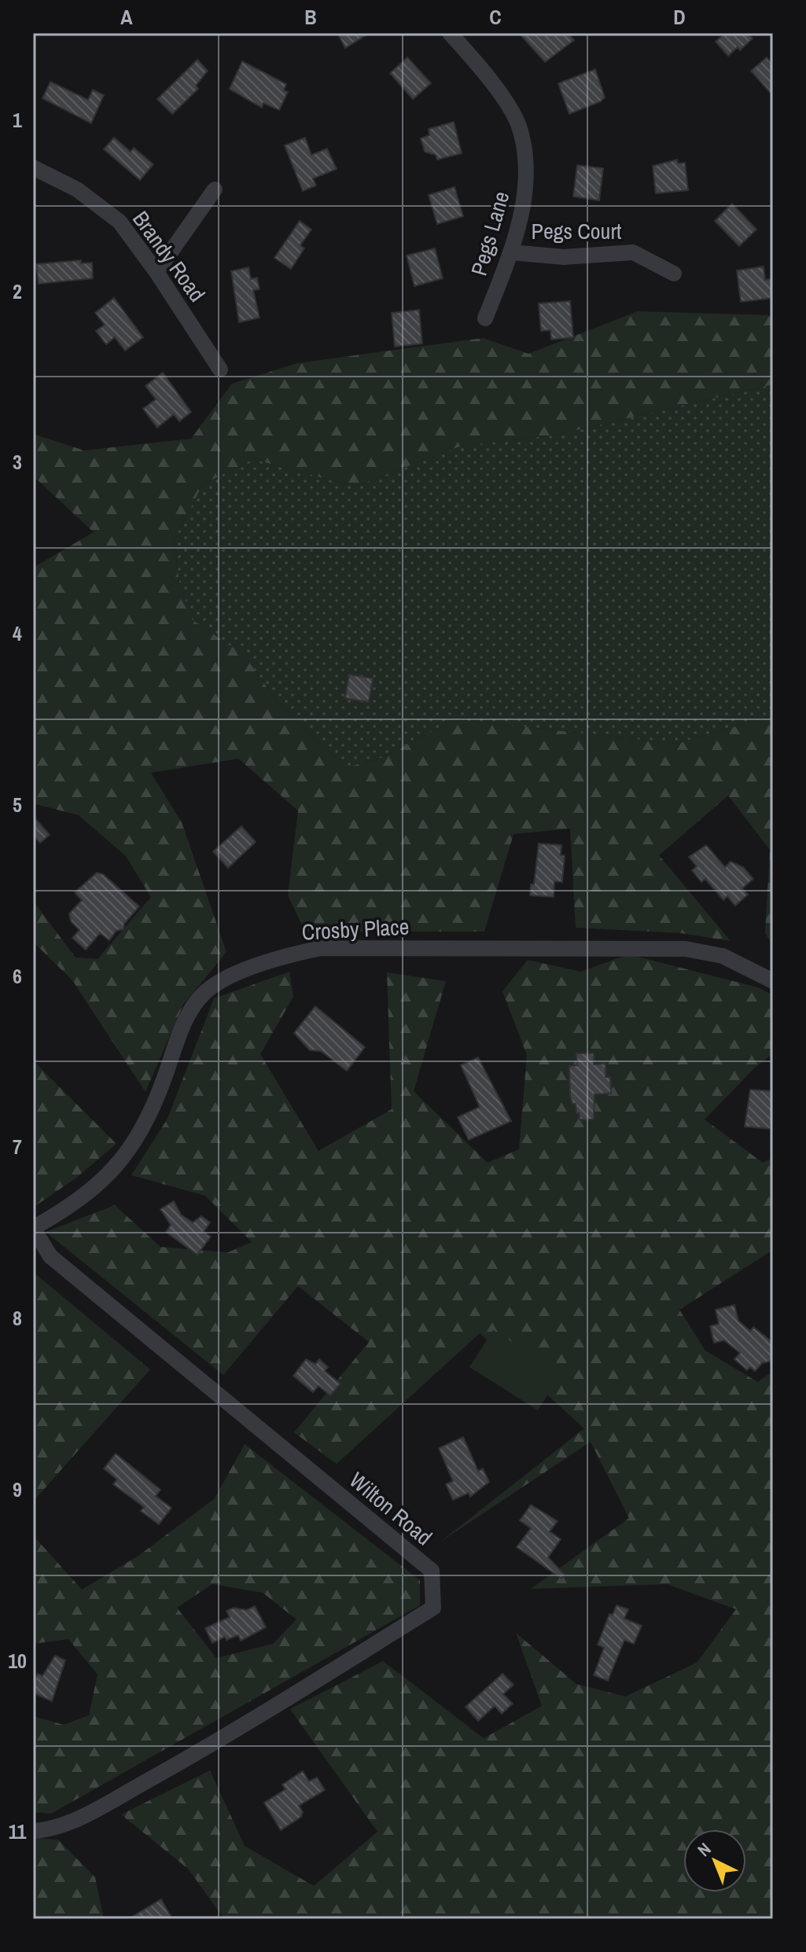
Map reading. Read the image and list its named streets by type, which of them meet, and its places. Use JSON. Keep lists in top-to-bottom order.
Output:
{
  "streets": {
    "street": [
      "Pegs Court",
      "Pegs Lane",
      "Brandy Road",
      "Crosby Place",
      "Wilton Road"
    ]
  },
  "crossings": [
    ["Pegs Court", "Pegs Lane"],
    ["Crosby Place", "Wilton Road"]
  ],
  "north": "top left",
  "grid": {
    "columns": [
      "A",
      "B",
      "C",
      "D"
    ],
    "rows": [
      "1",
      "2",
      "3",
      "4",
      "5",
      "6",
      "7",
      "8",
      "9",
      "10",
      "11"
    ]
  }
}
